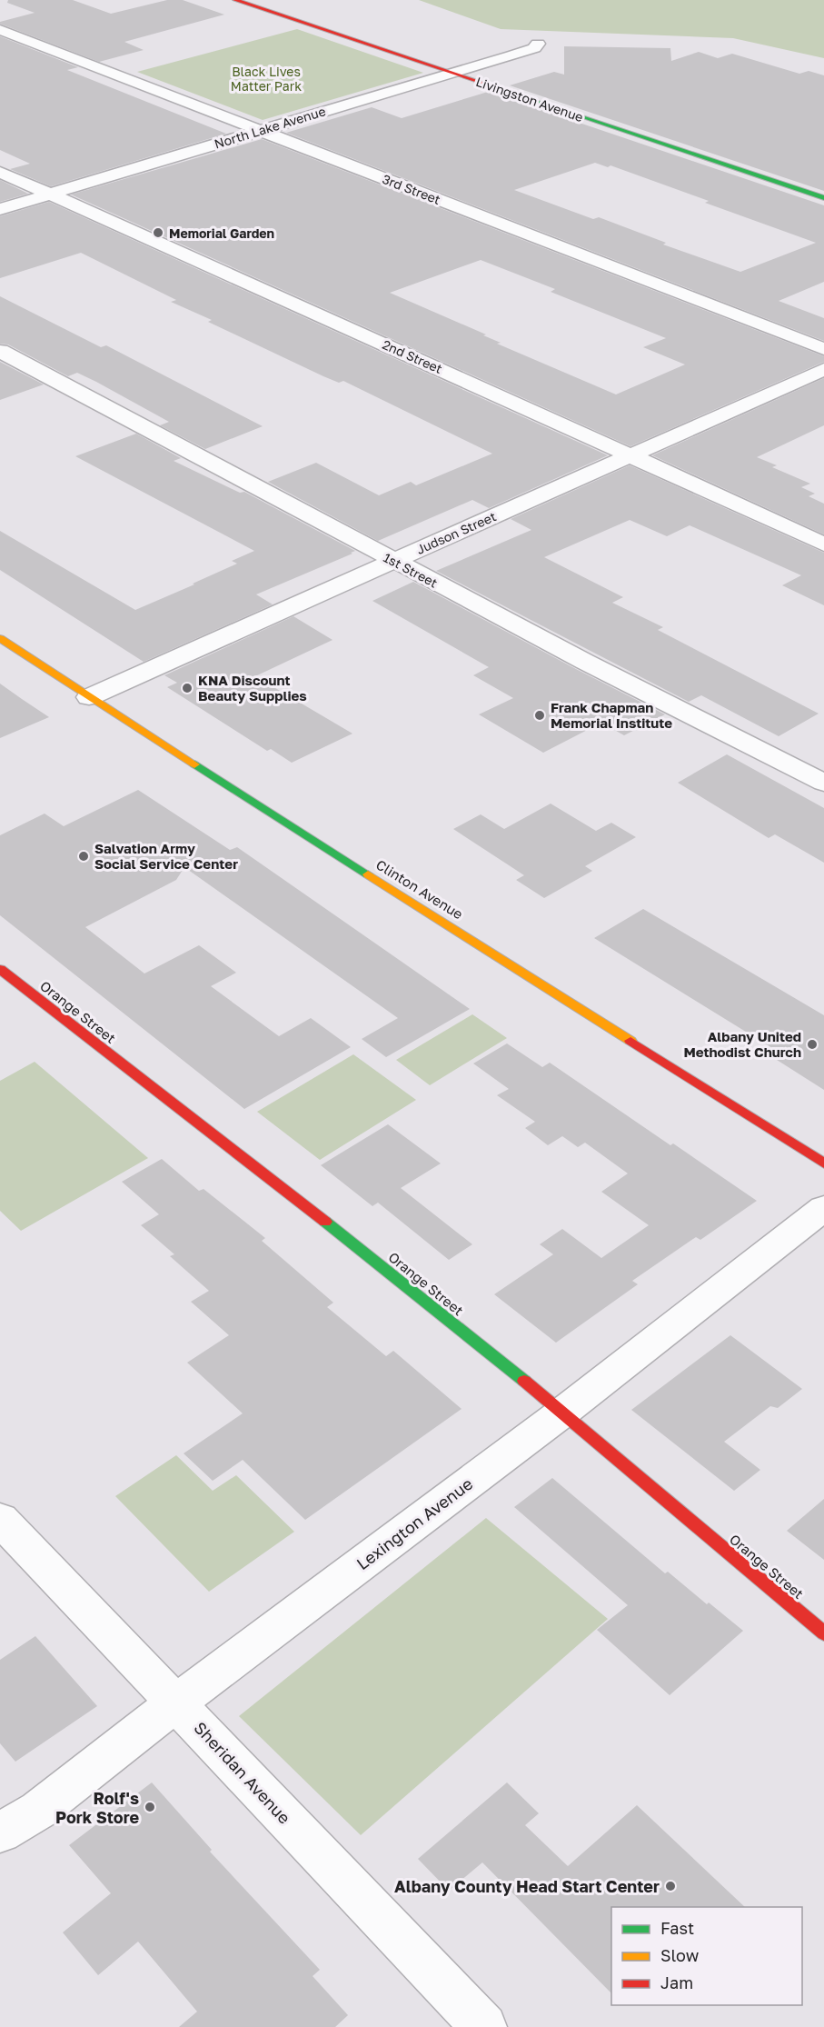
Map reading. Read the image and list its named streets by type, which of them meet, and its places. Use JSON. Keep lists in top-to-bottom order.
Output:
{
  "streets": {
    "street": [
      "Livingston Avenue",
      "North Lake Avenue",
      "3rd Street",
      "2nd Street",
      "Judson Street",
      "1st Street",
      "Clinton Avenue",
      "Orange Street",
      "Lexington Avenue",
      "Sheridan Avenue"
    ]
  },
  "crossings": [
    ["Livingston Avenue", "North Lake Avenue"],
    ["North Lake Avenue", "3rd Street"],
    ["North Lake Avenue", "2nd Street"],
    ["2nd Street", "Judson Street"],
    ["Judson Street", "1st Street"],
    ["Judson Street", "Clinton Avenue"],
    ["Orange Street", "Lexington Avenue"],
    ["Lexington Avenue", "Sheridan Avenue"]
  ],
  "parks": ["Black Lives Matter Park"],
  "places": [
    "Memorial Garden",
    "KNA Discount Beauty Supplies",
    "Frank Chapman Memorial Institute",
    "Salvation Army Social Service Center",
    "Albany United Methodist Church",
    "Rolf's Pork Store",
    "Albany County Head Start Center"
  ],
  "legend": ["Fast", "Slow", "Jam"]
}
